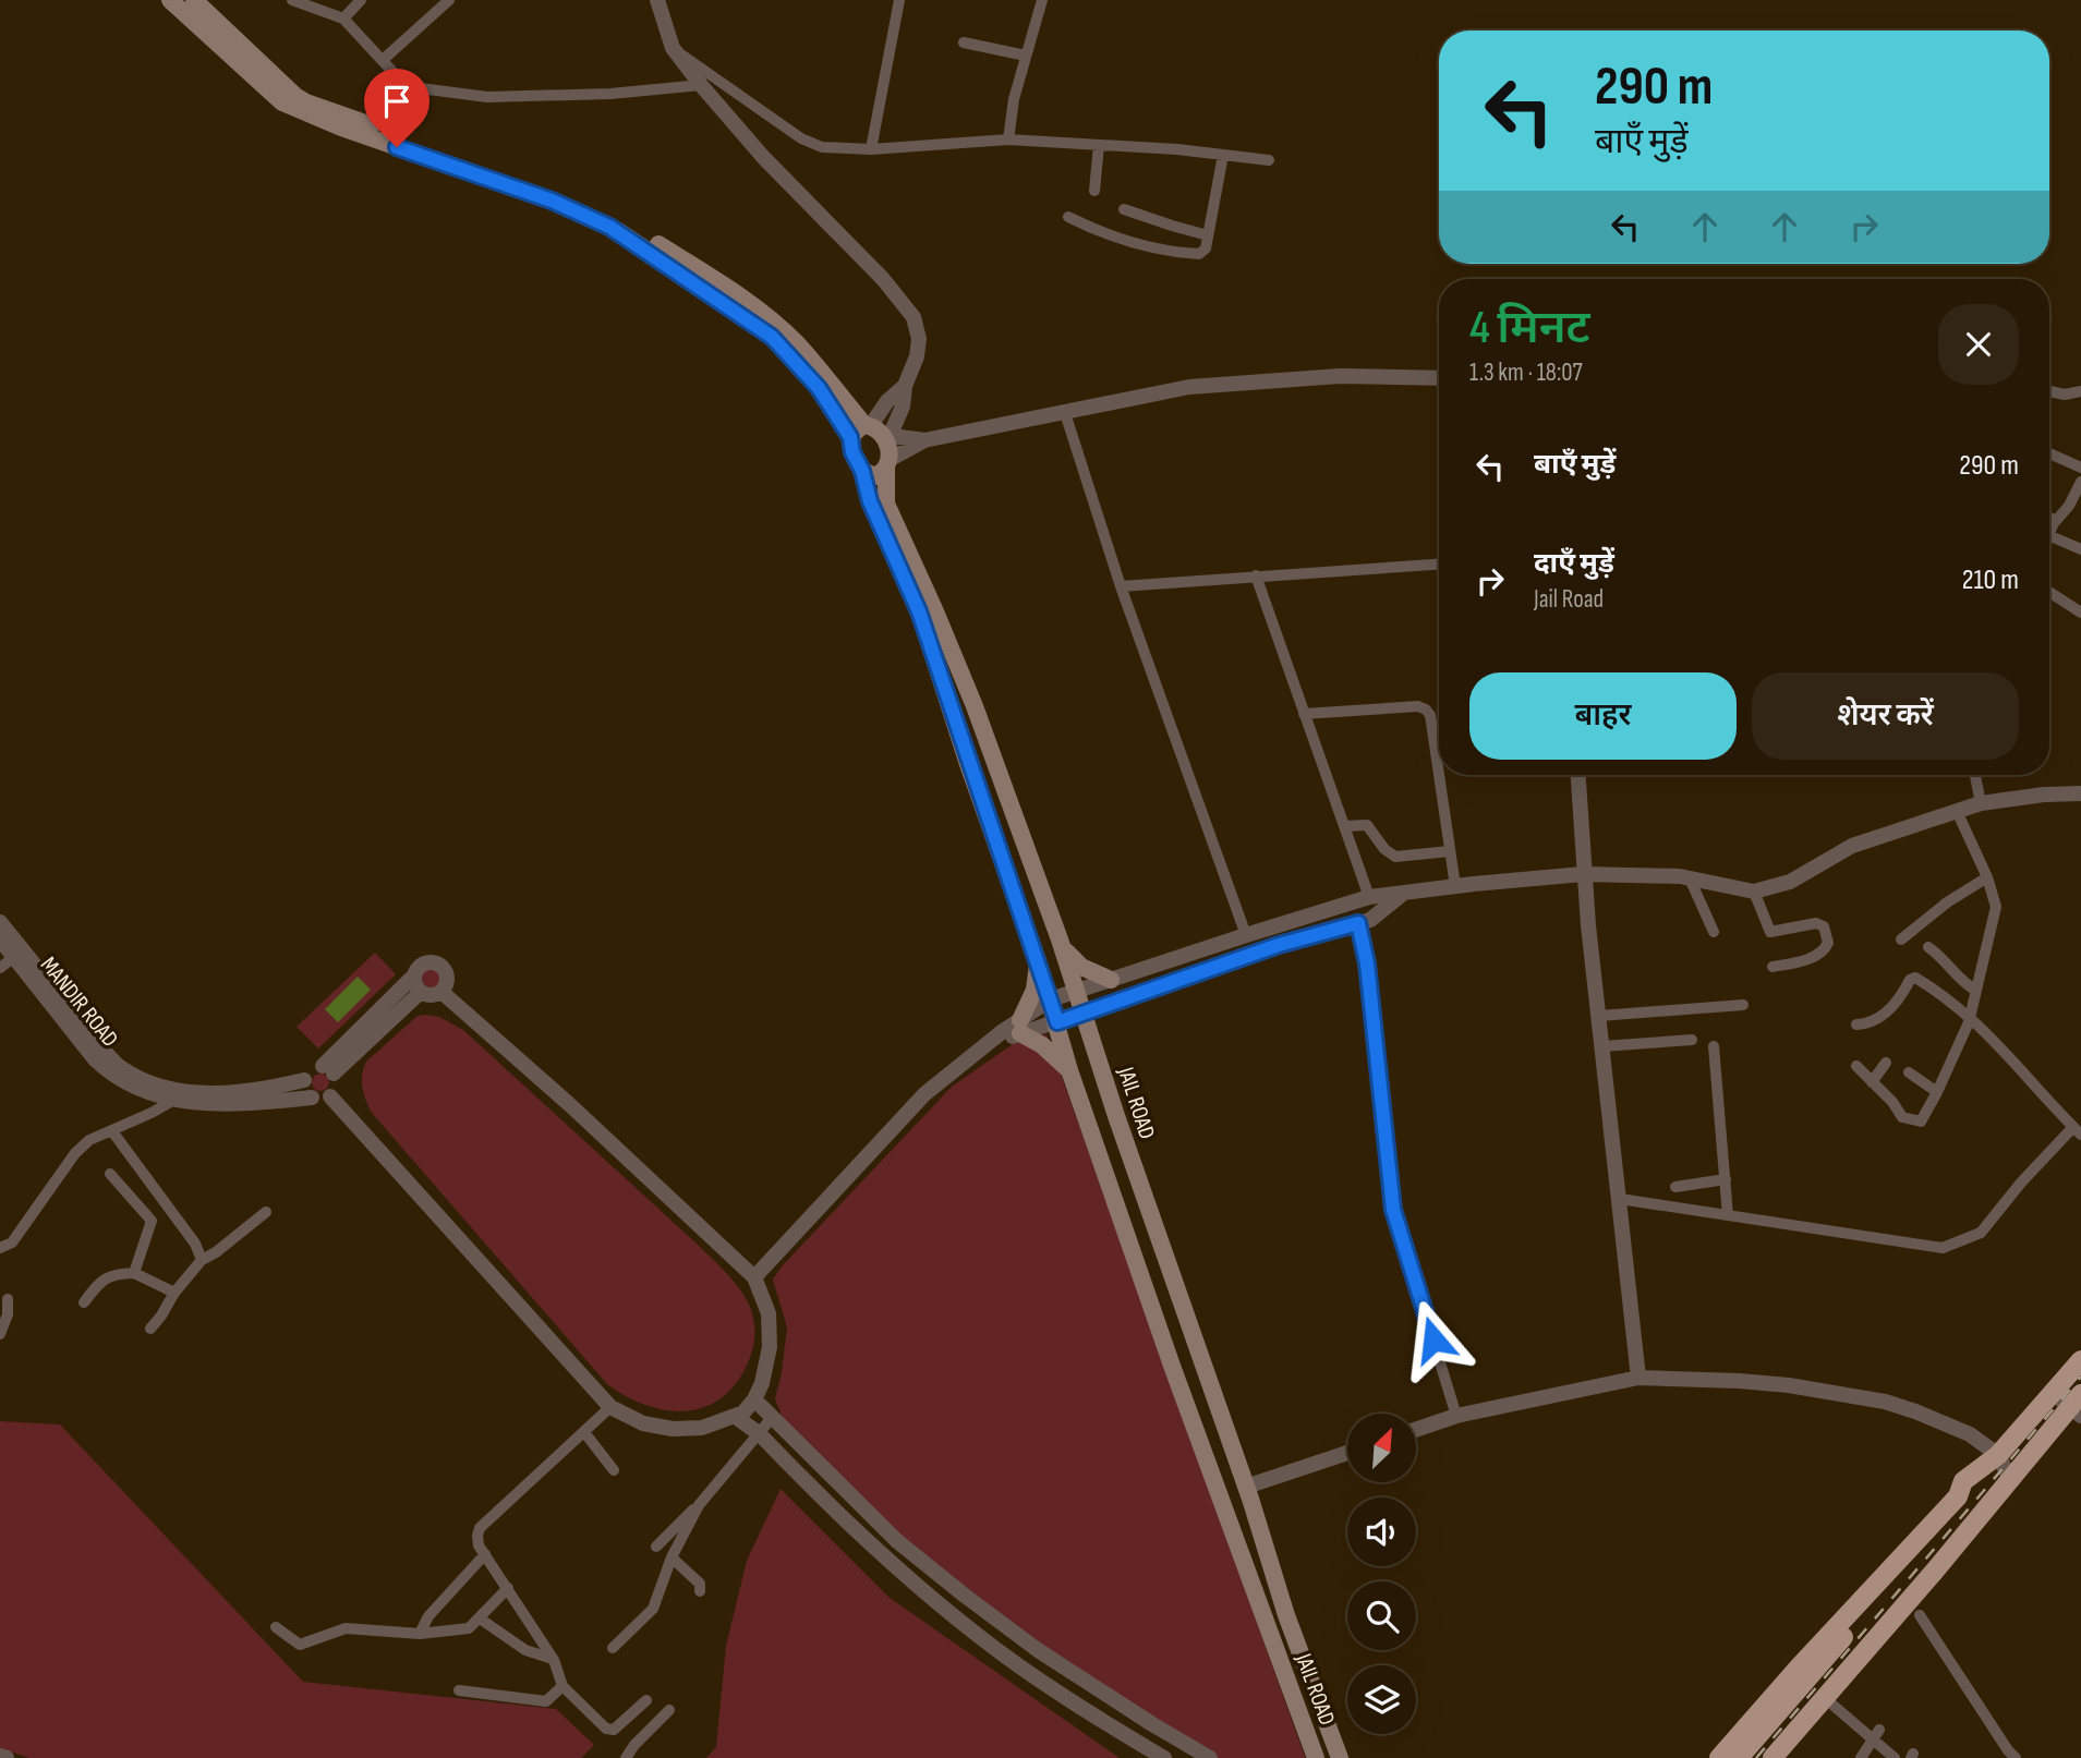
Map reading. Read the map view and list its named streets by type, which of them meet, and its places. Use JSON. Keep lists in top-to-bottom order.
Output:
{
  "streets": {
    "main road": ["JAIL ROAD"],
    "street": ["MANDIR ROAD"]
  },
  "north": "top right",
  "page": {
    "turn": ["290 m", "बाएँ मुड़ें"],
    "heading": ["4 मिनट", "1.3 km · 18:07"],
    "list": [
      {
        "name": "बाएँ मुड़ें",
        "value": "290 m"
      },
      {
        "name": "दाएँ मुड़ें",
        "note": "Jail Road",
        "value": "210 m"
      }
    ],
    "buttons": ["बाहर", "शेयर करें"]
  }
}
